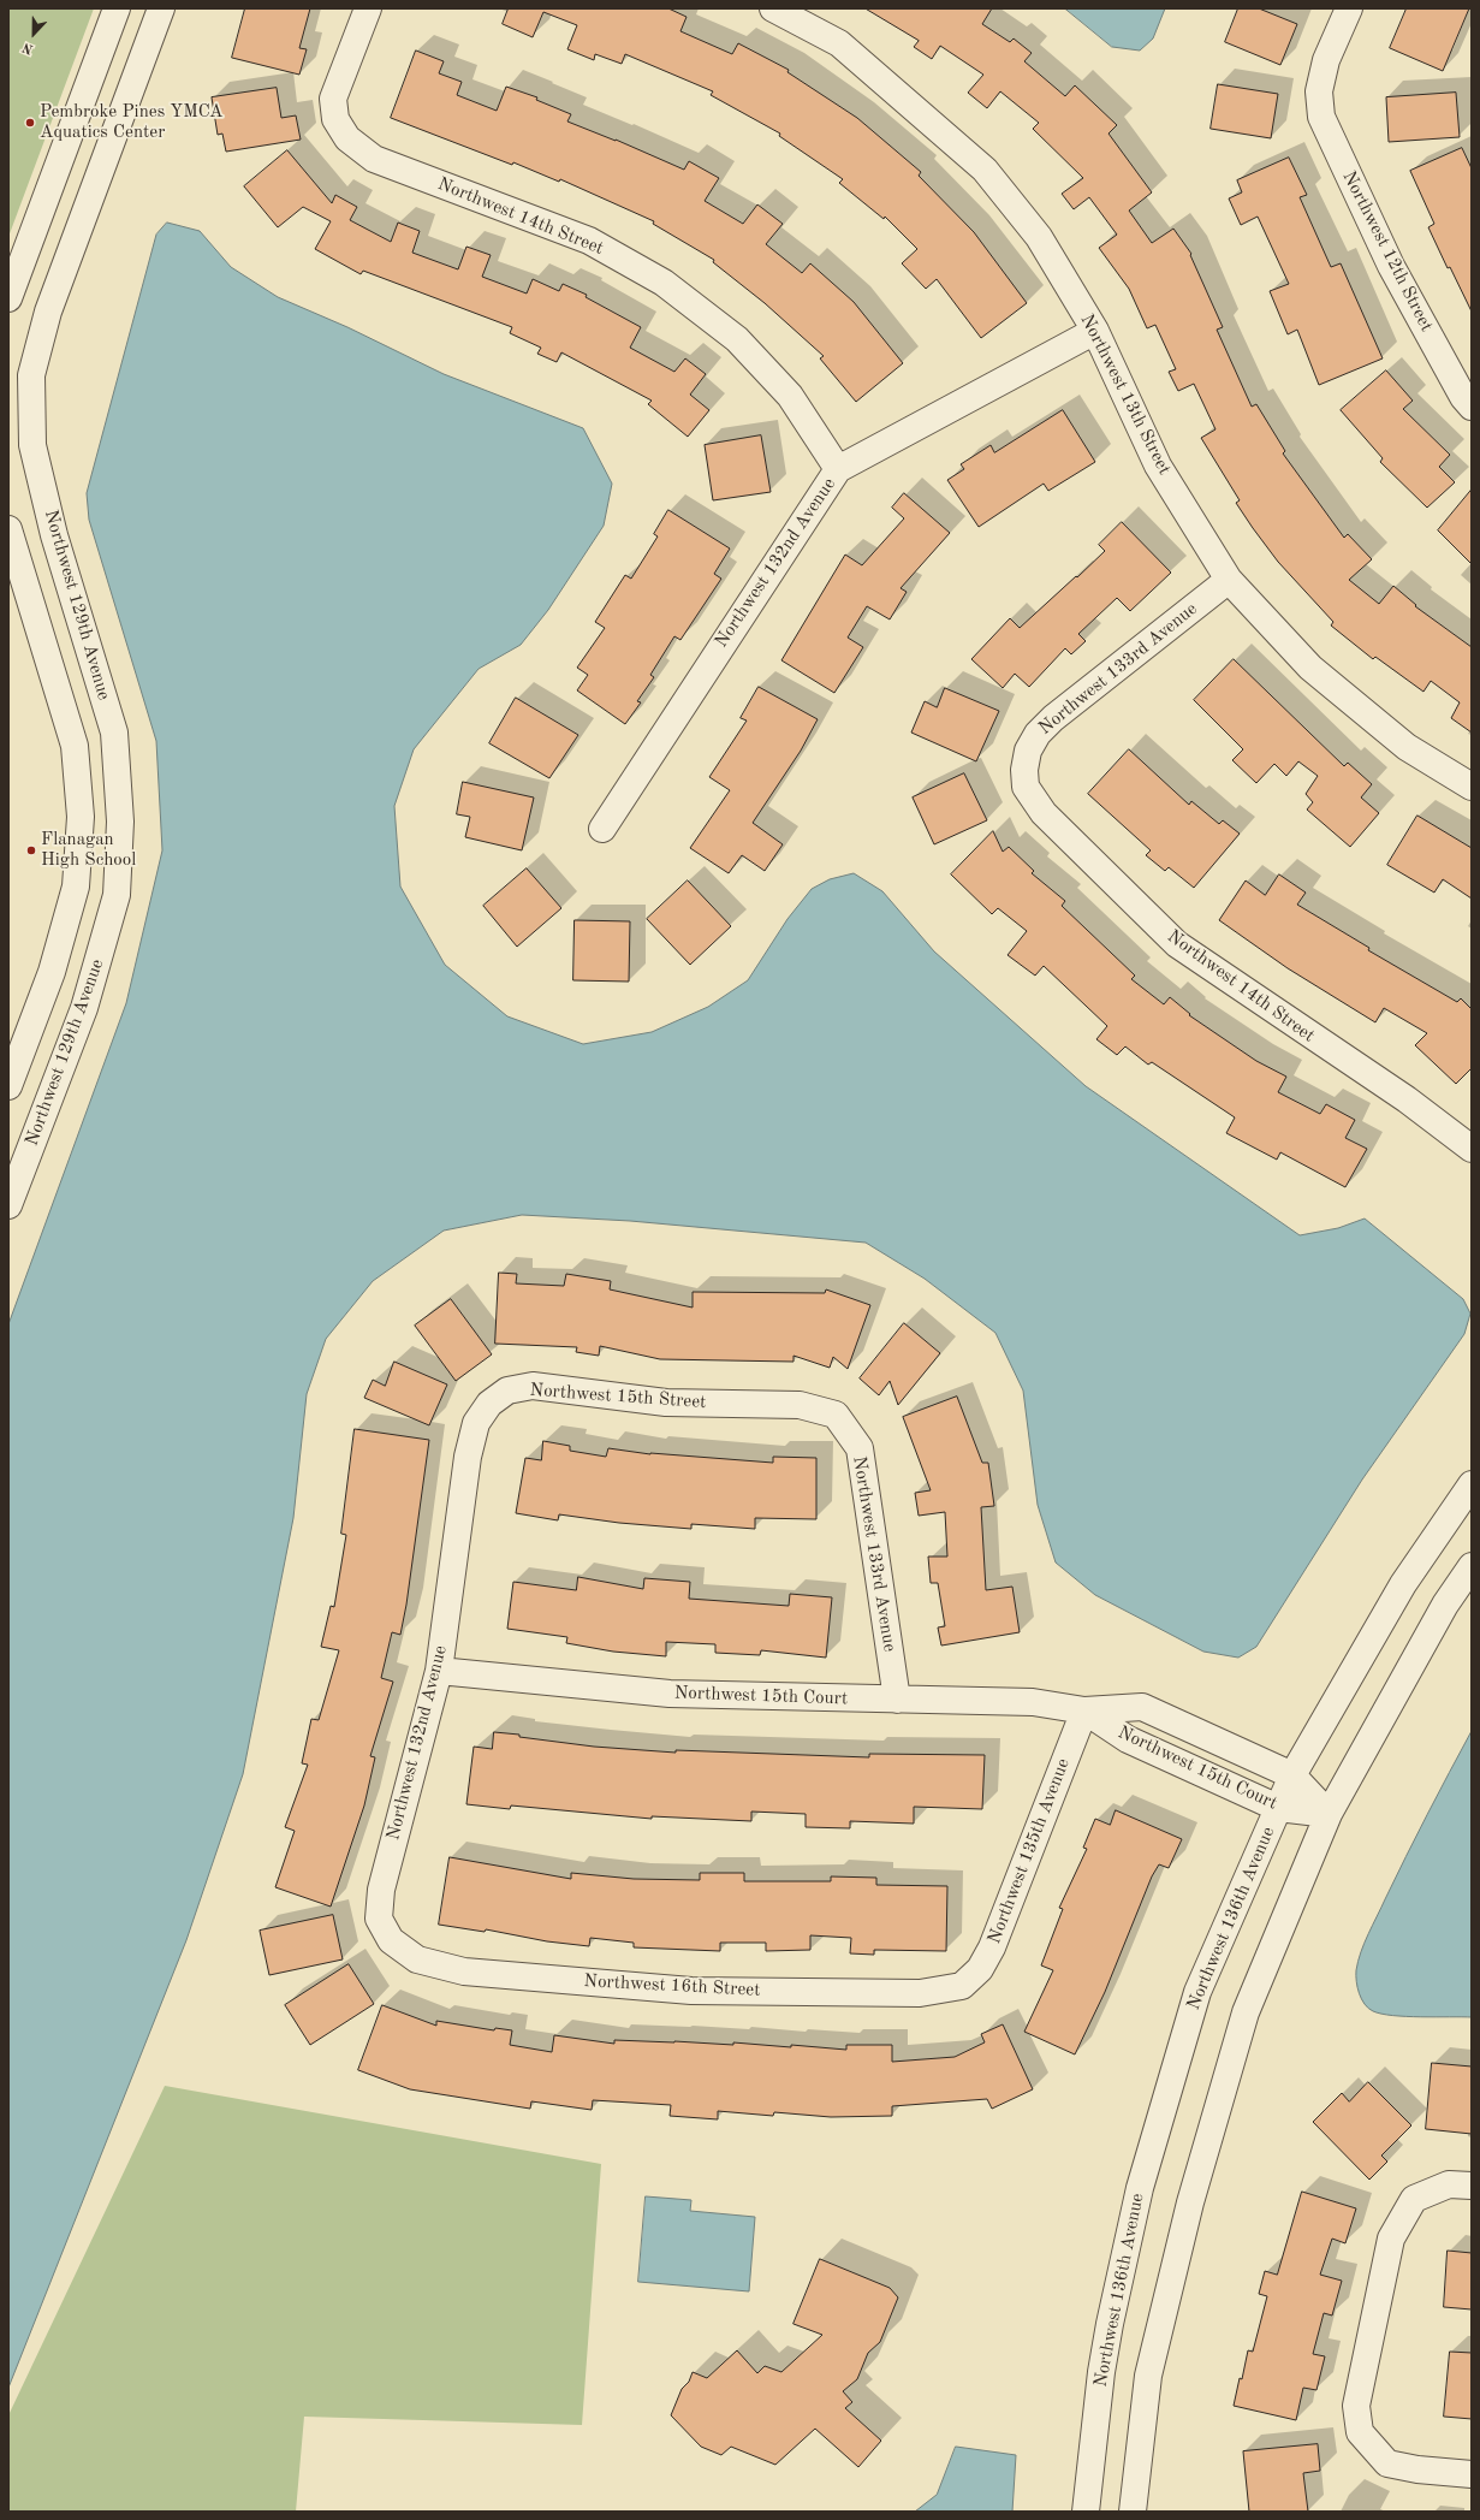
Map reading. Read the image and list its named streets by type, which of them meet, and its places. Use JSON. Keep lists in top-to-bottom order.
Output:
{
  "streets": {
    "street": [
      "Northwest 14th Street",
      "Northwest 12th Street",
      "Northwest 13th Street",
      "Northwest 132nd Avenue",
      "Northwest 129th Avenue",
      "Northwest 133rd Avenue",
      "Northwest 15th Street",
      "Northwest 15th Court",
      "Northwest 135th Avenue",
      "Northwest 136th Avenue",
      "Northwest 16th Street"
    ]
  },
  "crossings": [
    ["Northwest 14th Street", "Northwest 132nd Avenue"],
    ["Northwest 14th Street", "Northwest 133rd Avenue"],
    ["Northwest 13th Street", "Northwest 132nd Avenue"],
    ["Northwest 13th Street", "Northwest 133rd Avenue"],
    ["Northwest 132nd Avenue", "Northwest 15th Street"],
    ["Northwest 132nd Avenue", "Northwest 15th Court"],
    ["Northwest 132nd Avenue", "Northwest 16th Street"],
    ["Northwest 133rd Avenue", "Northwest 15th Street"],
    ["Northwest 133rd Avenue", "Northwest 15th Court"],
    ["Northwest 15th Court", "Northwest 135th Avenue"],
    ["Northwest 15th Court", "Northwest 136th Avenue"],
    ["Northwest 135th Avenue", "Northwest 16th Street"]
  ],
  "places": ["Pembroke Pines YMCA Aquatics Center", "Flanagan High School"],
  "north": "bottom"
}
